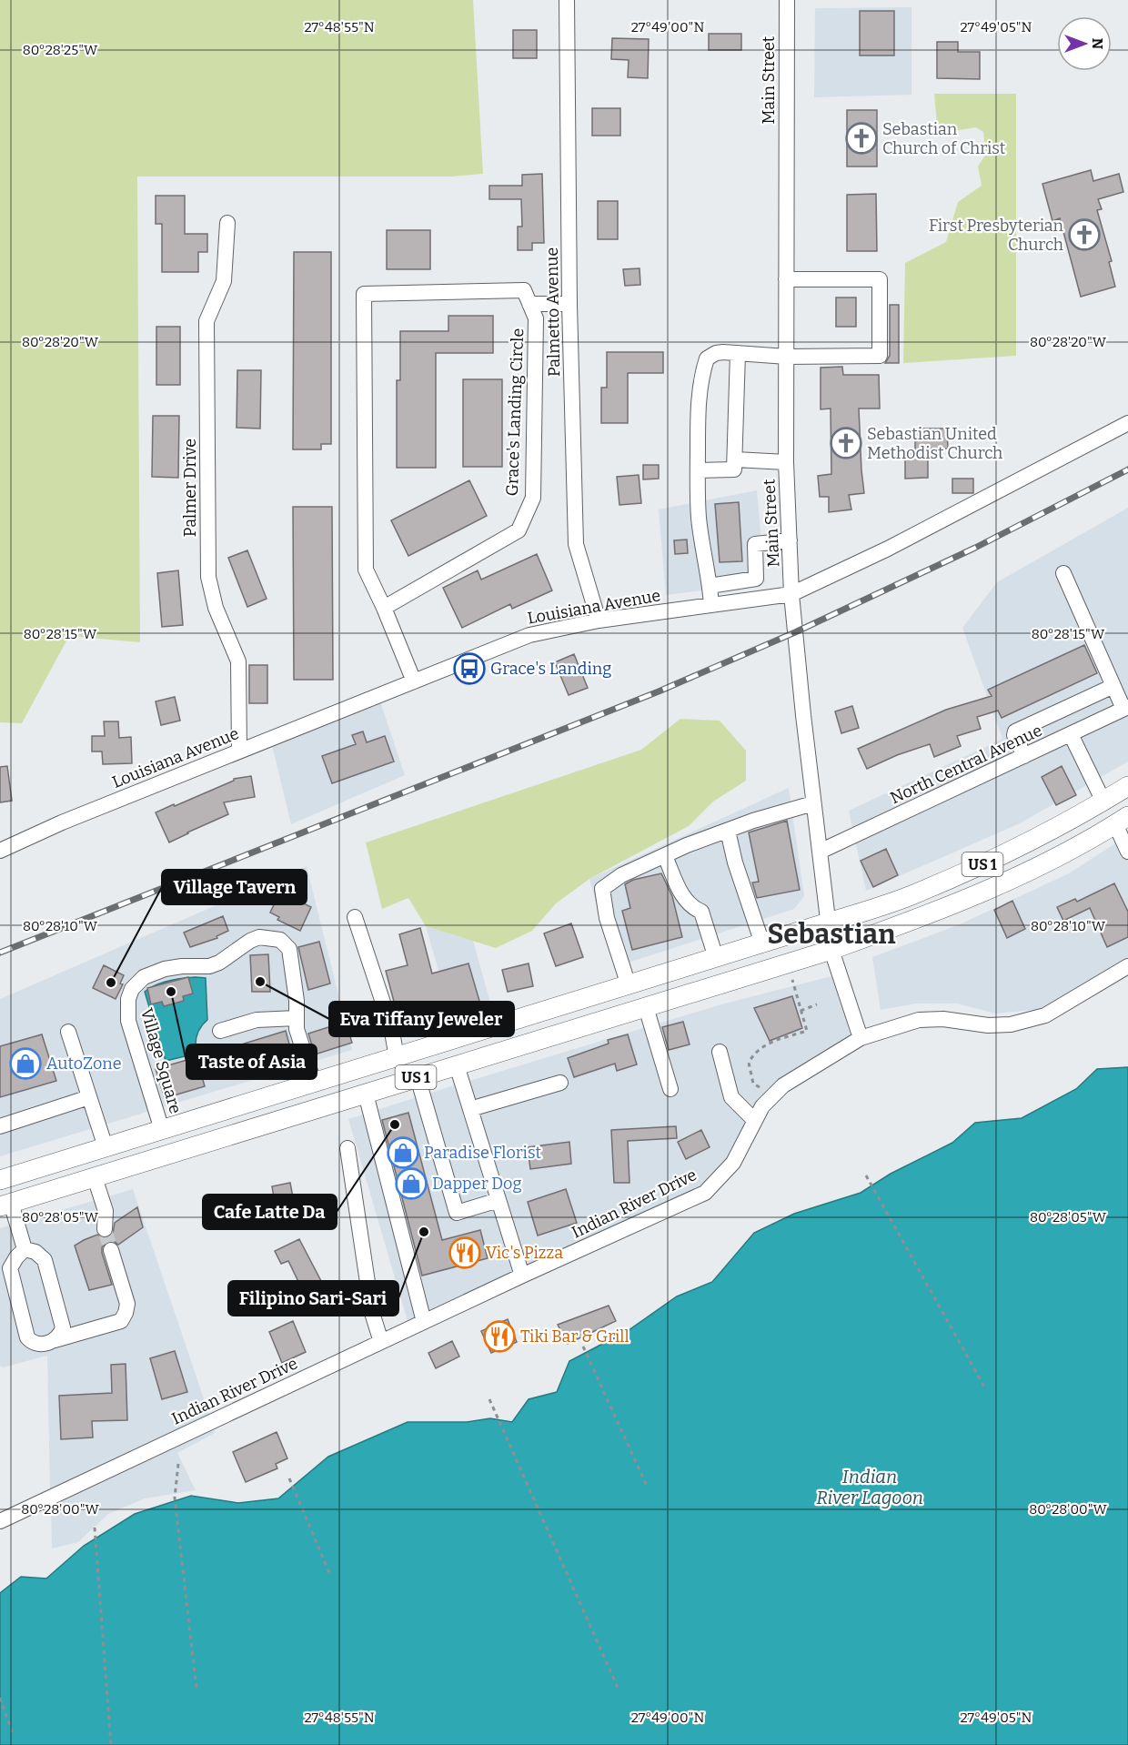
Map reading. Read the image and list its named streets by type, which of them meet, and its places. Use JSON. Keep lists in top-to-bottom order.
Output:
{
  "streets": {
    "main road": ["US 1"],
    "street": [
      "Main Street",
      "Palmetto Avenue",
      "Grace's Landing Circle",
      "Palmer Drive",
      "Louisiana Avenue",
      "North Central Avenue",
      "Village Square",
      "Indian River Drive"
    ]
  },
  "crossings": [
    ["Main Street", "Louisiana Avenue"],
    ["Main Street", "North Central Avenue"],
    ["Main Street", "US 1"],
    ["Main Street", "Indian River Drive"],
    ["Palmetto Avenue", "Louisiana Avenue"],
    ["Palmer Drive", "Louisiana Avenue"],
    ["US 1", "Village Square"]
  ],
  "districts": ["Sebastian"],
  "water": ["Indian River Lagoon"],
  "places": {
    "church": ["Sebastian Church of Christ", "First Presbyterian Church", "Sebastian United Methodist Church"],
    "bus stop": ["Grace's Landing"],
    "other": [
      "Eva Tiffany Jeweler",
      "Village Tavern",
      "Taste of Asia",
      "Cafe Latte Da",
      "Filipino Sari-Sari"
    ],
    "shop": ["AutoZone", "Paradise Florist", "Dapper Dog"],
    "restaurant": ["Vic's Pizza", "Tiki Bar & Grill"]
  },
  "north": "right",
  "coordinates": [
    "27°48'55\"N",
    "27°49'00\"N",
    "27°49'05\"N",
    "80°28'25\"W",
    "80°28'20\"W",
    "80°28'15\"W",
    "80°28'10\"W",
    "80°28'05\"W",
    "80°28'00\"W"
  ]
}
